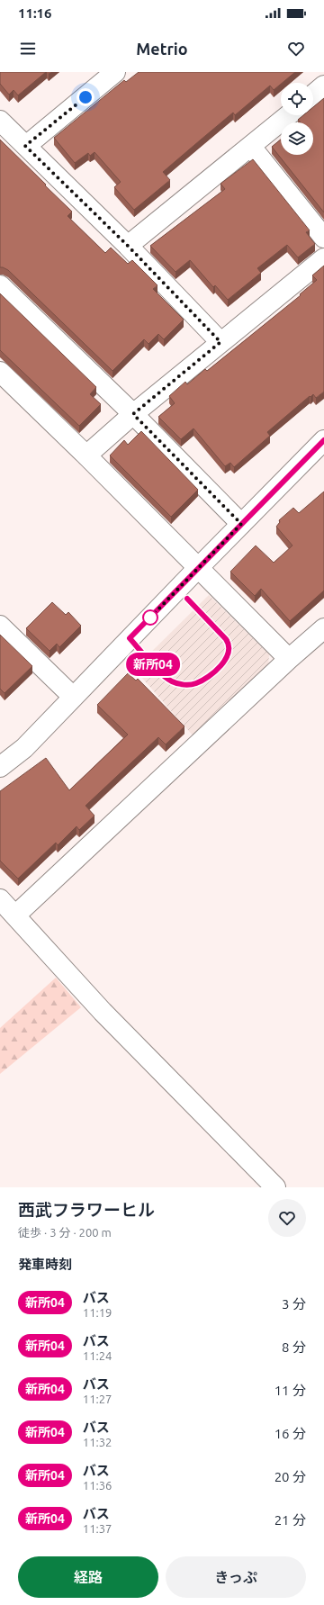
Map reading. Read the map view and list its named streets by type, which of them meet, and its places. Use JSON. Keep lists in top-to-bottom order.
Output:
{
  "lines": ["bus line 新所04"],
  "page": {
    "status": "11:16",
    "header": "Metrio",
    "on_map": "新所04",
    "heading": [
      ["西武フラワーヒル", "徒歩 · 3 分 · 200 m"],
      "発車時刻"
    ],
    "list": [
      {
        "mark": "新所04",
        "name": "バス",
        "note": "11:19",
        "value": "3 分"
      },
      {
        "mark": "新所04",
        "name": "バス",
        "note": "11:24",
        "value": "8 分"
      },
      {
        "mark": "新所04",
        "name": "バス",
        "note": "11:27",
        "value": "11 分"
      },
      {
        "mark": "新所04",
        "name": "バス",
        "note": "11:32",
        "value": "16 分"
      },
      {
        "mark": "新所04",
        "name": "バス",
        "note": "11:36",
        "value": "20 分"
      },
      {
        "mark": "新所04",
        "name": "バス",
        "note": "11:37",
        "value": "21 分"
      }
    ],
    "buttons": ["経路", "きっぷ"]
  }
}
